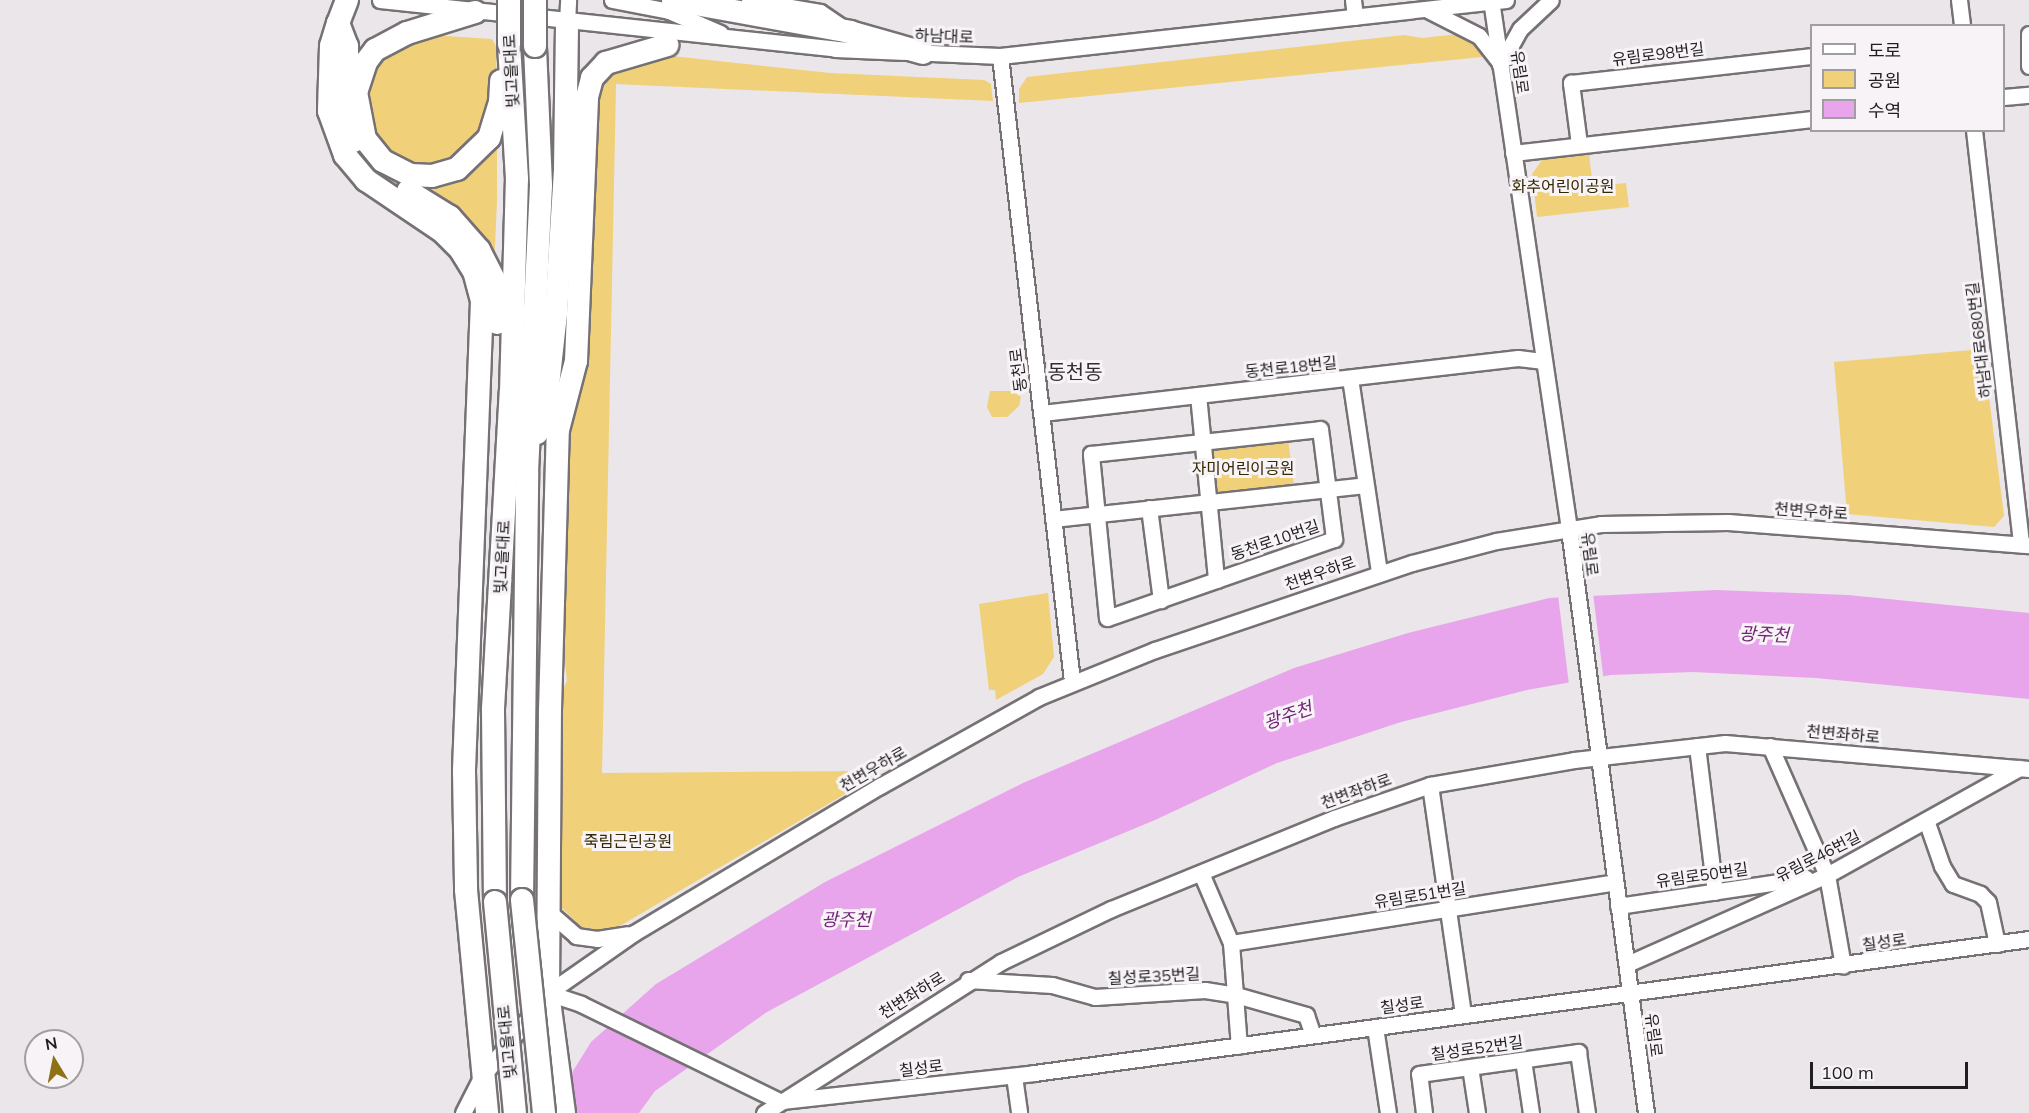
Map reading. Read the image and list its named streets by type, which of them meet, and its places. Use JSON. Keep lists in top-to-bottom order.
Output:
{
  "streets": {
    "highway": ["빛고을대로"],
    "street": [
      "하남대로",
      "유림로98번길",
      "유림로",
      "하남대로680번길",
      "동천로18번길",
      "동천로",
      "천변우하로",
      "동천로10번길",
      "천변좌하로",
      "유림로46번길",
      "유림로50번길",
      "유림로51번길",
      "칠성로",
      "칠성로35번길",
      "칠성로52번길"
    ]
  },
  "crossings": [
    ["하남대로", "유림로"],
    ["하남대로", "동천로"],
    ["유림로", "동천로18번길"],
    ["유림로", "천변우하로"],
    ["유림로", "천변좌하로"],
    ["유림로", "유림로46번길"],
    ["유림로", "유림로50번길"],
    ["유림로", "유림로51번길"],
    ["유림로", "칠성로"],
    ["하남대로680번길", "천변우하로"],
    ["동천로18번길", "동천로"],
    ["동천로18번길", "천변우하로"],
    ["동천로18번길", "동천로10번길"],
    ["동천로", "천변우하로"],
    ["동천로", "동천로10번길"],
    ["천변우하로", "동천로10번길"],
    ["천변좌하로", "유림로46번길"],
    ["천변좌하로", "칠성로"],
    ["천변좌하로", "칠성로35번길"],
    ["유림로46번길", "유림로50번길"],
    ["칠성로", "칠성로35번길"]
  ],
  "districts": ["동천동"],
  "water": ["광주천"],
  "parks": ["화추어린이공원", "자미어린이공원", "죽림근린공원"],
  "legend": ["도로", "공원", "수역"],
  "scale_bar": "100 m",
  "north": "top"
}
